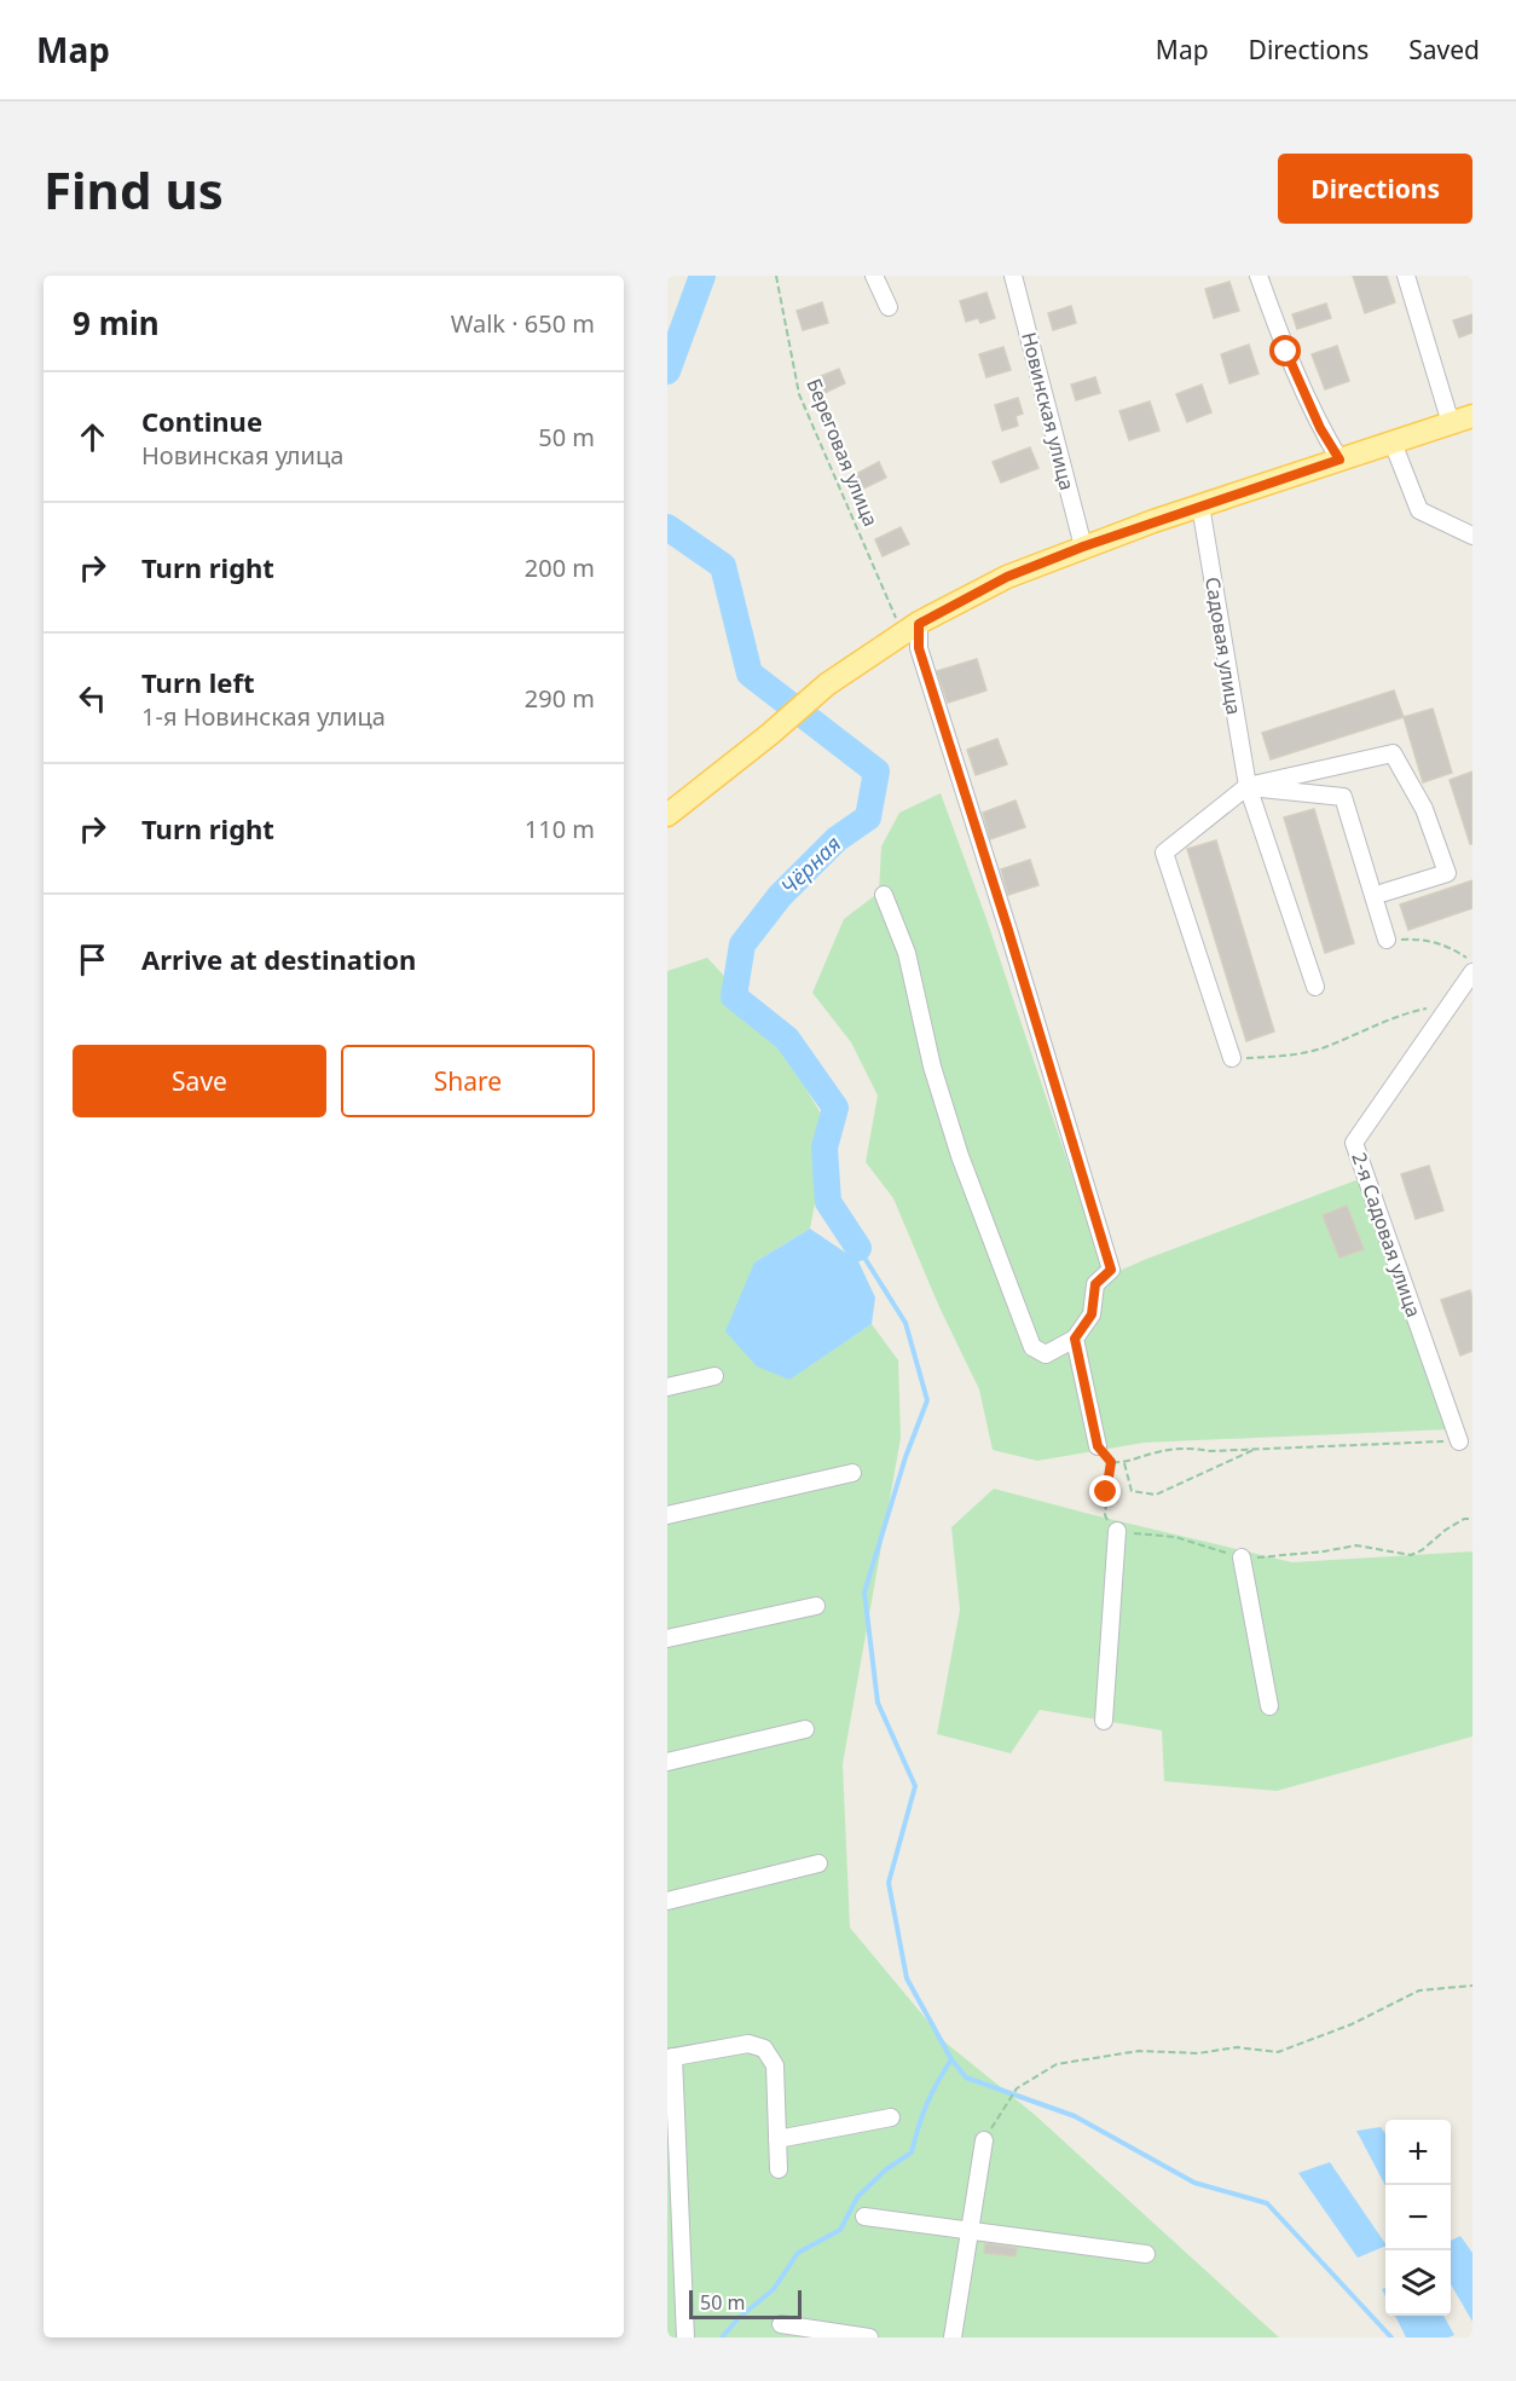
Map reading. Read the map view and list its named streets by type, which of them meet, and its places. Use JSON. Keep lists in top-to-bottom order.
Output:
{
  "streets": {
    "street": ["Новинская улица", "Садовая улица", "2-я Садовая улица"],
    "path": ["Береговая улица"]
  },
  "water": ["Чёрная"],
  "scale_bar": "50 m",
  "page": {
    "header": "Map",
    "nav": ["Map", "Directions", "Saved"],
    "buttons": [
      "Directions",
      ["Save", "Share"]
    ],
    "title": "Find us",
    "heading": ["9 min", "Walk · 650 m"],
    "list": [
      ["Continue", "Новинская улица", "50 m"],
      ["Turn right", "200 m"],
      ["Turn left", "1-я Новинская улица", "290 m"],
      ["Turn right", "110 m"],
      "Arrive at destination"
    ],
    "map_buttons": ["+", "−"],
    "scale": "50 m"
  }
}
